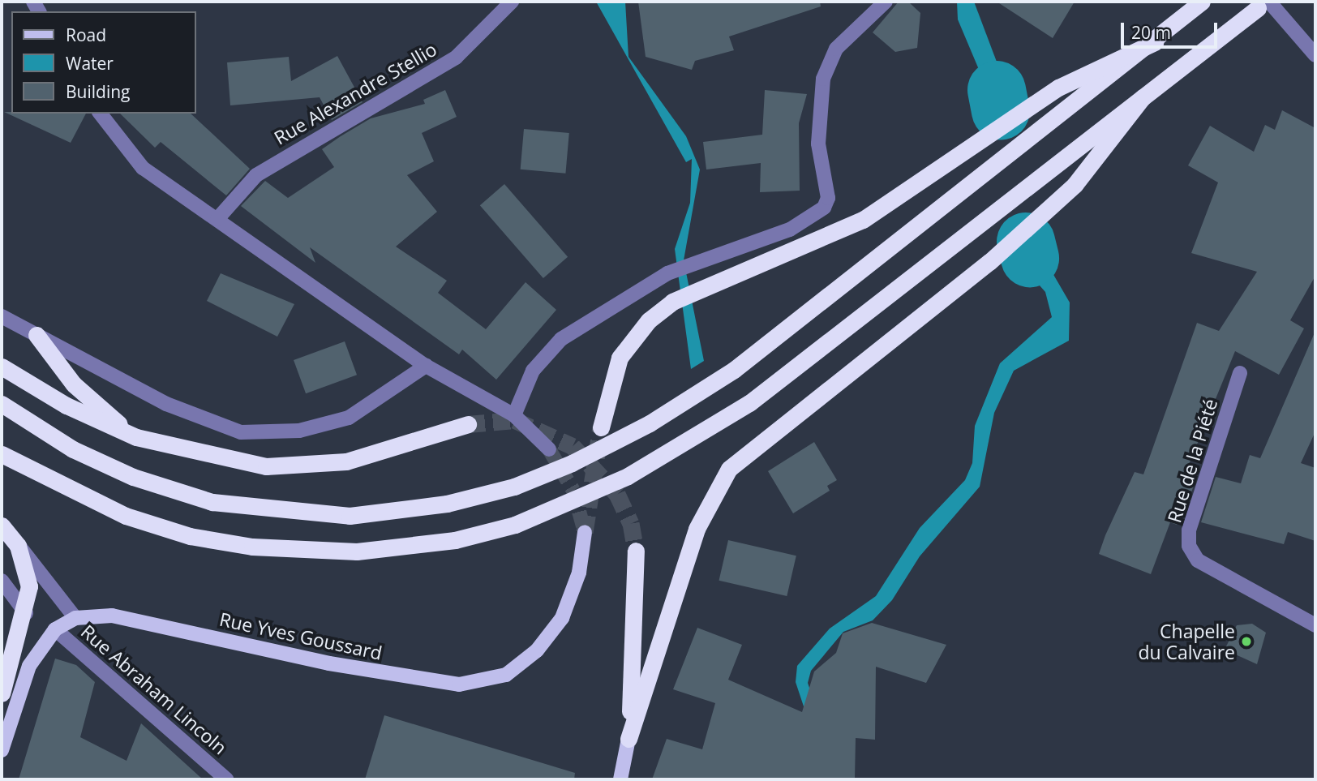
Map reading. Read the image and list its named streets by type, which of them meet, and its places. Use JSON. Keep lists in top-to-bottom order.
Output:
{
  "streets": {
    "main road": ["Rue Yves Goussard"],
    "street": ["Rue Alexandre Stellio", "Rue de la Piété", "Rue Abraham Lincoln"]
  },
  "crossings": [
    ["Rue Yves Goussard", "Rue Abraham Lincoln"]
  ],
  "places": ["Chapelle du Calvaire"],
  "legend": ["Road", "Water", "Building"],
  "scale_bar": "20 m"
}
